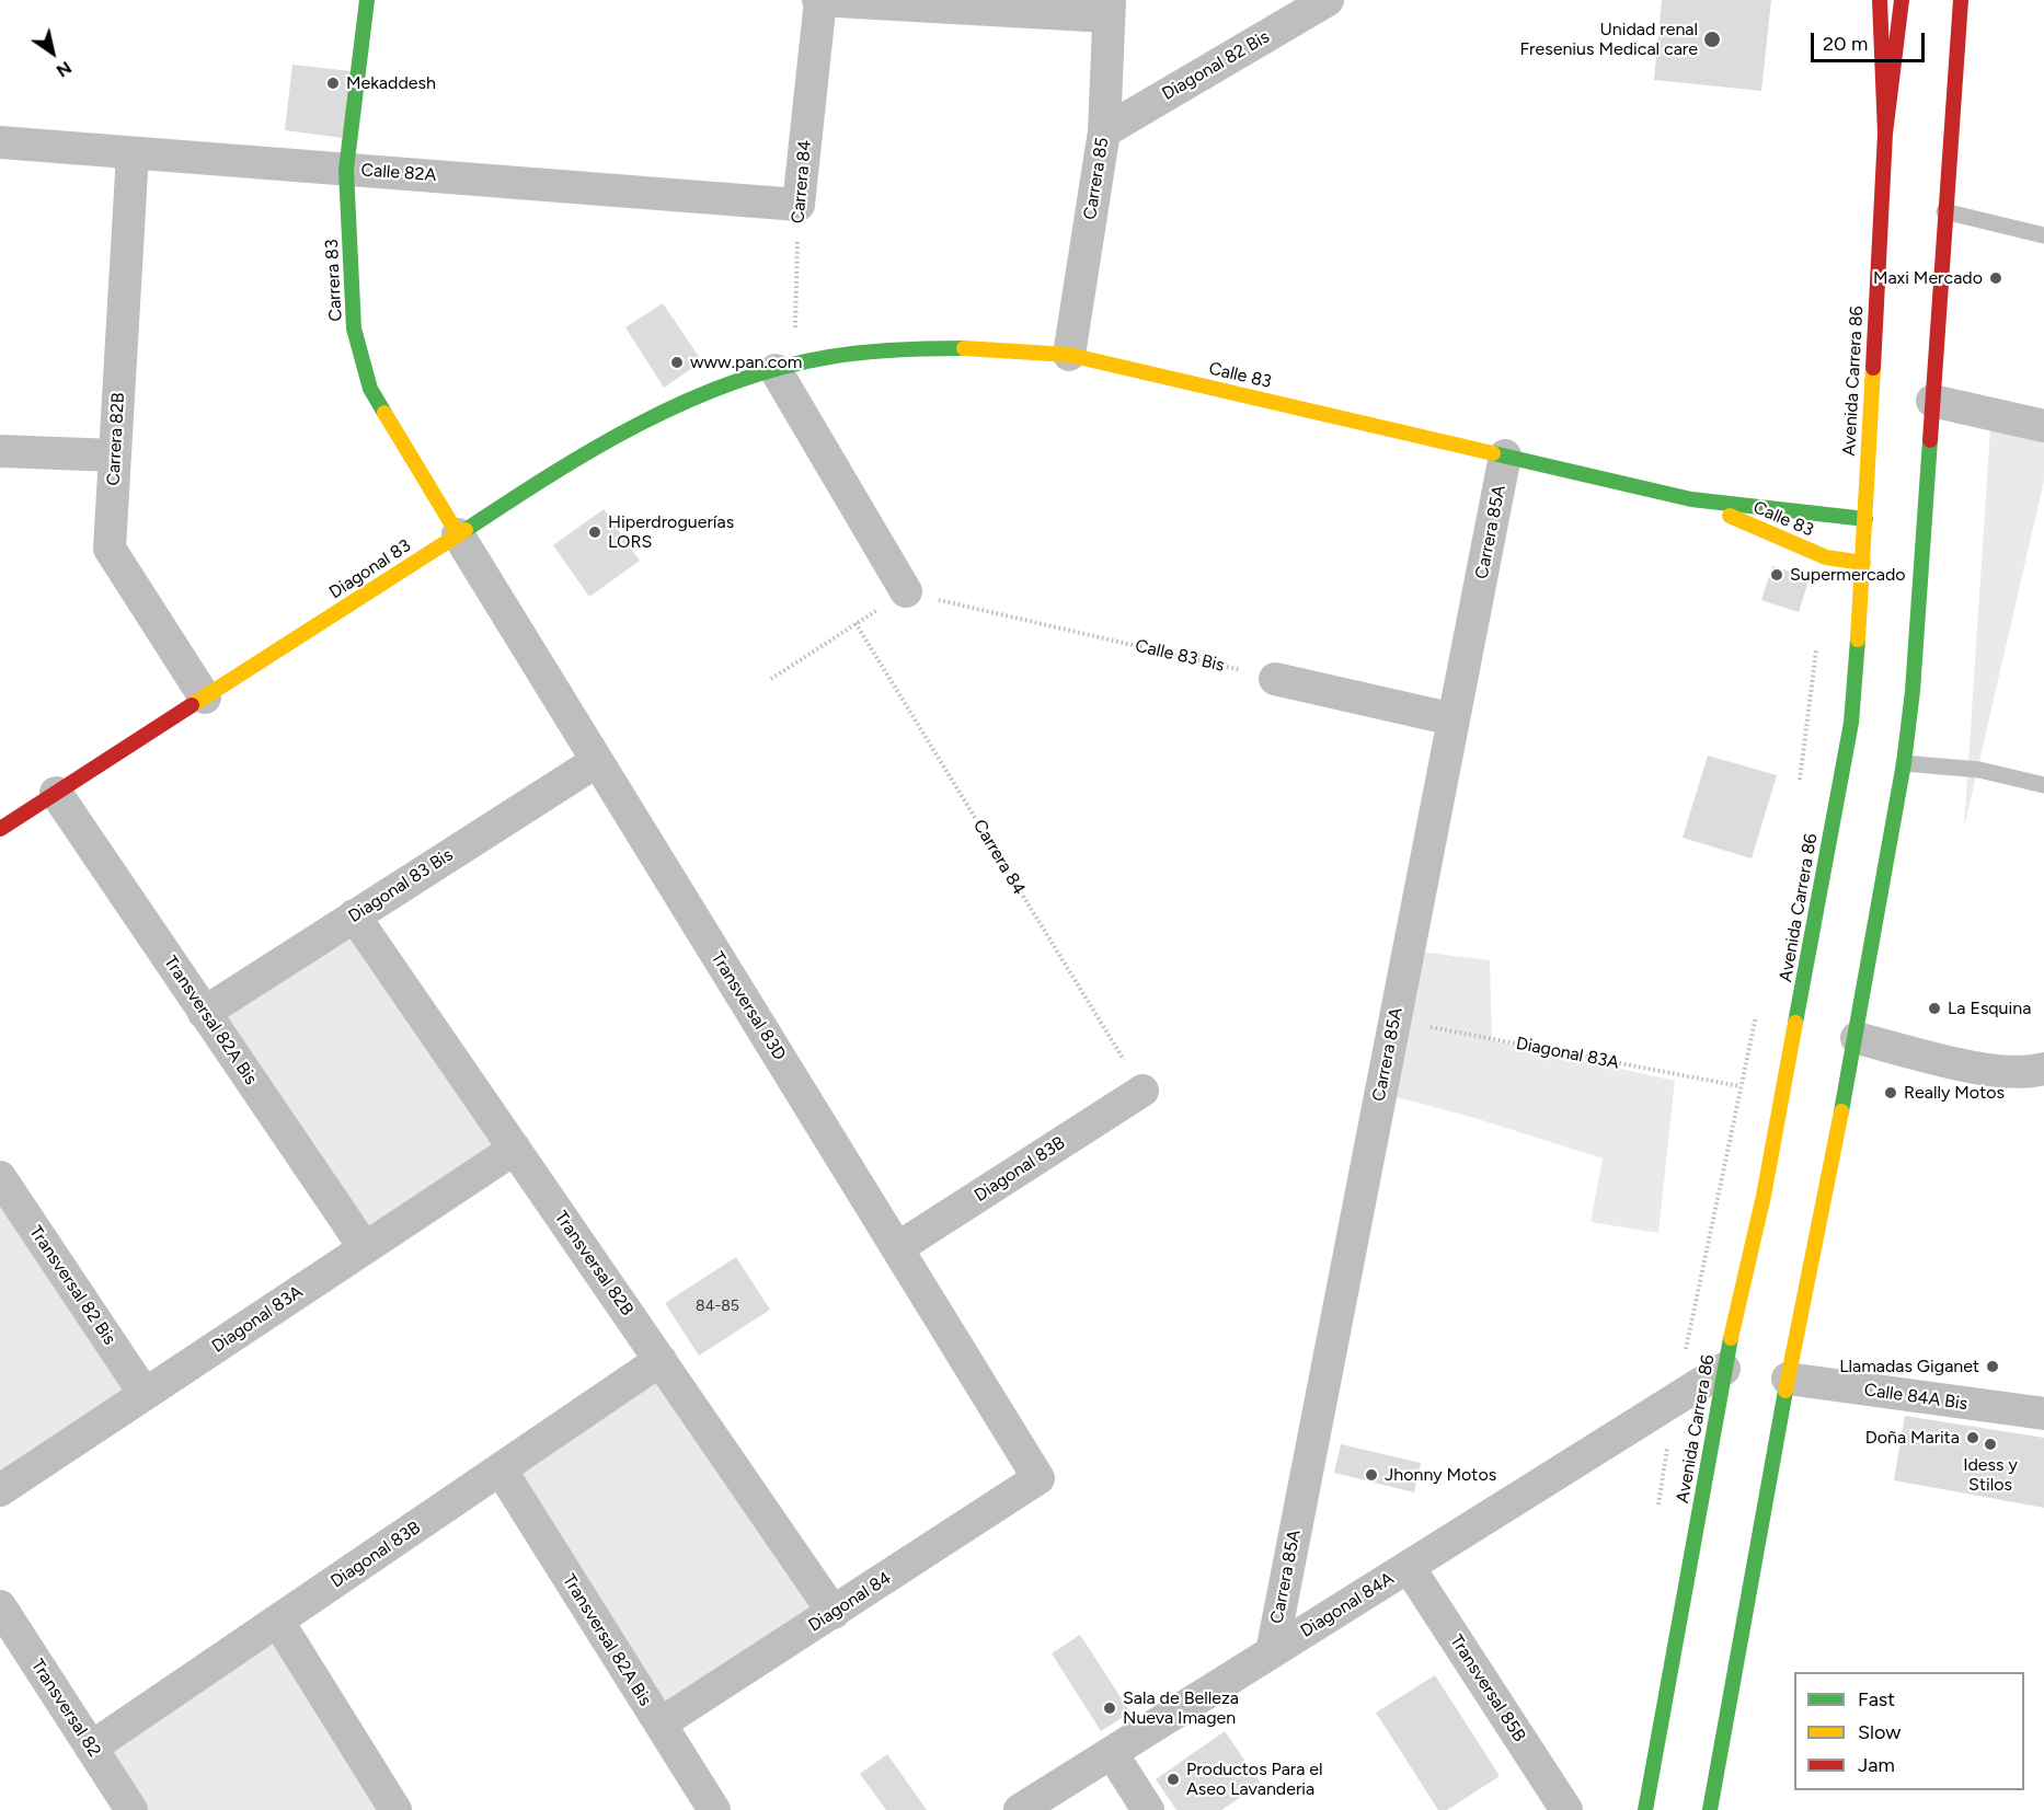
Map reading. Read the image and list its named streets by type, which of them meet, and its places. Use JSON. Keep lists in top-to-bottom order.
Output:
{
  "streets": {
    "main road": [
      "Carrera 83",
      "Calle 83",
      "Avenida Carrera 86",
      "Diagonal 83"
    ],
    "street": [
      "Diagonal 82 Bis",
      "Calle 82A",
      "Carrera 85",
      "Carrera 84",
      "Carrera 82B",
      "Carrera 85A",
      "Diagonal 83 Bis",
      "Transversal 83D",
      "Transversal 82A Bis",
      "Diagonal 83A",
      "Diagonal 83B",
      "Transversal 82B",
      "Transversal 82 Bis",
      "Calle 84A Bis",
      "Diagonal 84",
      "Diagonal 84A",
      "Transversal 85B",
      "Transversal 82"
    ],
    "path": ["Calle 83 Bis"]
  },
  "crossings": [
    ["Diagonal 82 Bis", "Carrera 85"],
    ["Calle 82A", "Carrera 84"],
    ["Calle 82A", "Carrera 83"],
    ["Calle 82A", "Carrera 82B"],
    ["Carrera 85", "Calle 83"],
    ["Carrera 84", "Calle 83"],
    ["Carrera 84", "Diagonal 83"],
    ["Carrera 84", "Diagonal 83B"],
    ["Carrera 83", "Diagonal 83"],
    ["Carrera 83", "Transversal 83D"],
    ["Calle 83", "Avenida Carrera 86"],
    ["Calle 83", "Carrera 85A"],
    ["Calle 83", "Diagonal 83"],
    ["Avenida Carrera 86", "Diagonal 84A"],
    ["Carrera 82B", "Diagonal 83"],
    ["Carrera 85A", "Diagonal 83A"],
    ["Carrera 85A", "Diagonal 84A"],
    ["Diagonal 83", "Transversal 83D"],
    ["Diagonal 83", "Transversal 82A Bis"],
    ["Diagonal 83 Bis", "Transversal 83D"],
    ["Diagonal 83 Bis", "Transversal 82A Bis"],
    ["Diagonal 83 Bis", "Transversal 82B"],
    ["Transversal 83D", "Diagonal 83B"],
    ["Transversal 83D", "Diagonal 84"],
    ["Transversal 82A Bis", "Diagonal 83A"],
    ["Transversal 82A Bis", "Diagonal 83B"],
    ["Transversal 82A Bis", "Diagonal 84"],
    ["Diagonal 83A", "Transversal 82B"],
    ["Diagonal 83A", "Transversal 82 Bis"],
    ["Diagonal 83B", "Transversal 82B"],
    ["Diagonal 83B", "Transversal 82"],
    ["Transversal 82B", "Diagonal 84"],
    ["Diagonal 84A", "Transversal 85B"]
  ],
  "places": [
    "Unidad renal Fresenius Medical care",
    "Mekaddesh",
    "Maxi Mercado",
    "www.pan.com",
    "Hiperdroguerías LORS",
    "Supermercado",
    "La Esquina",
    "Really Motos",
    "Llamadas Giganet",
    "Doña Marita",
    "Idess y Stilos",
    "Jhonny Motos",
    "Sala de Belleza Nueva Imagen",
    "Productos Para el Aseo Lavanderia"
  ],
  "house_numbers": ["84-85"],
  "legend": ["Fast", "Slow", "Jam"],
  "scale_bar": "20 m",
  "north": "bottom right"
}
